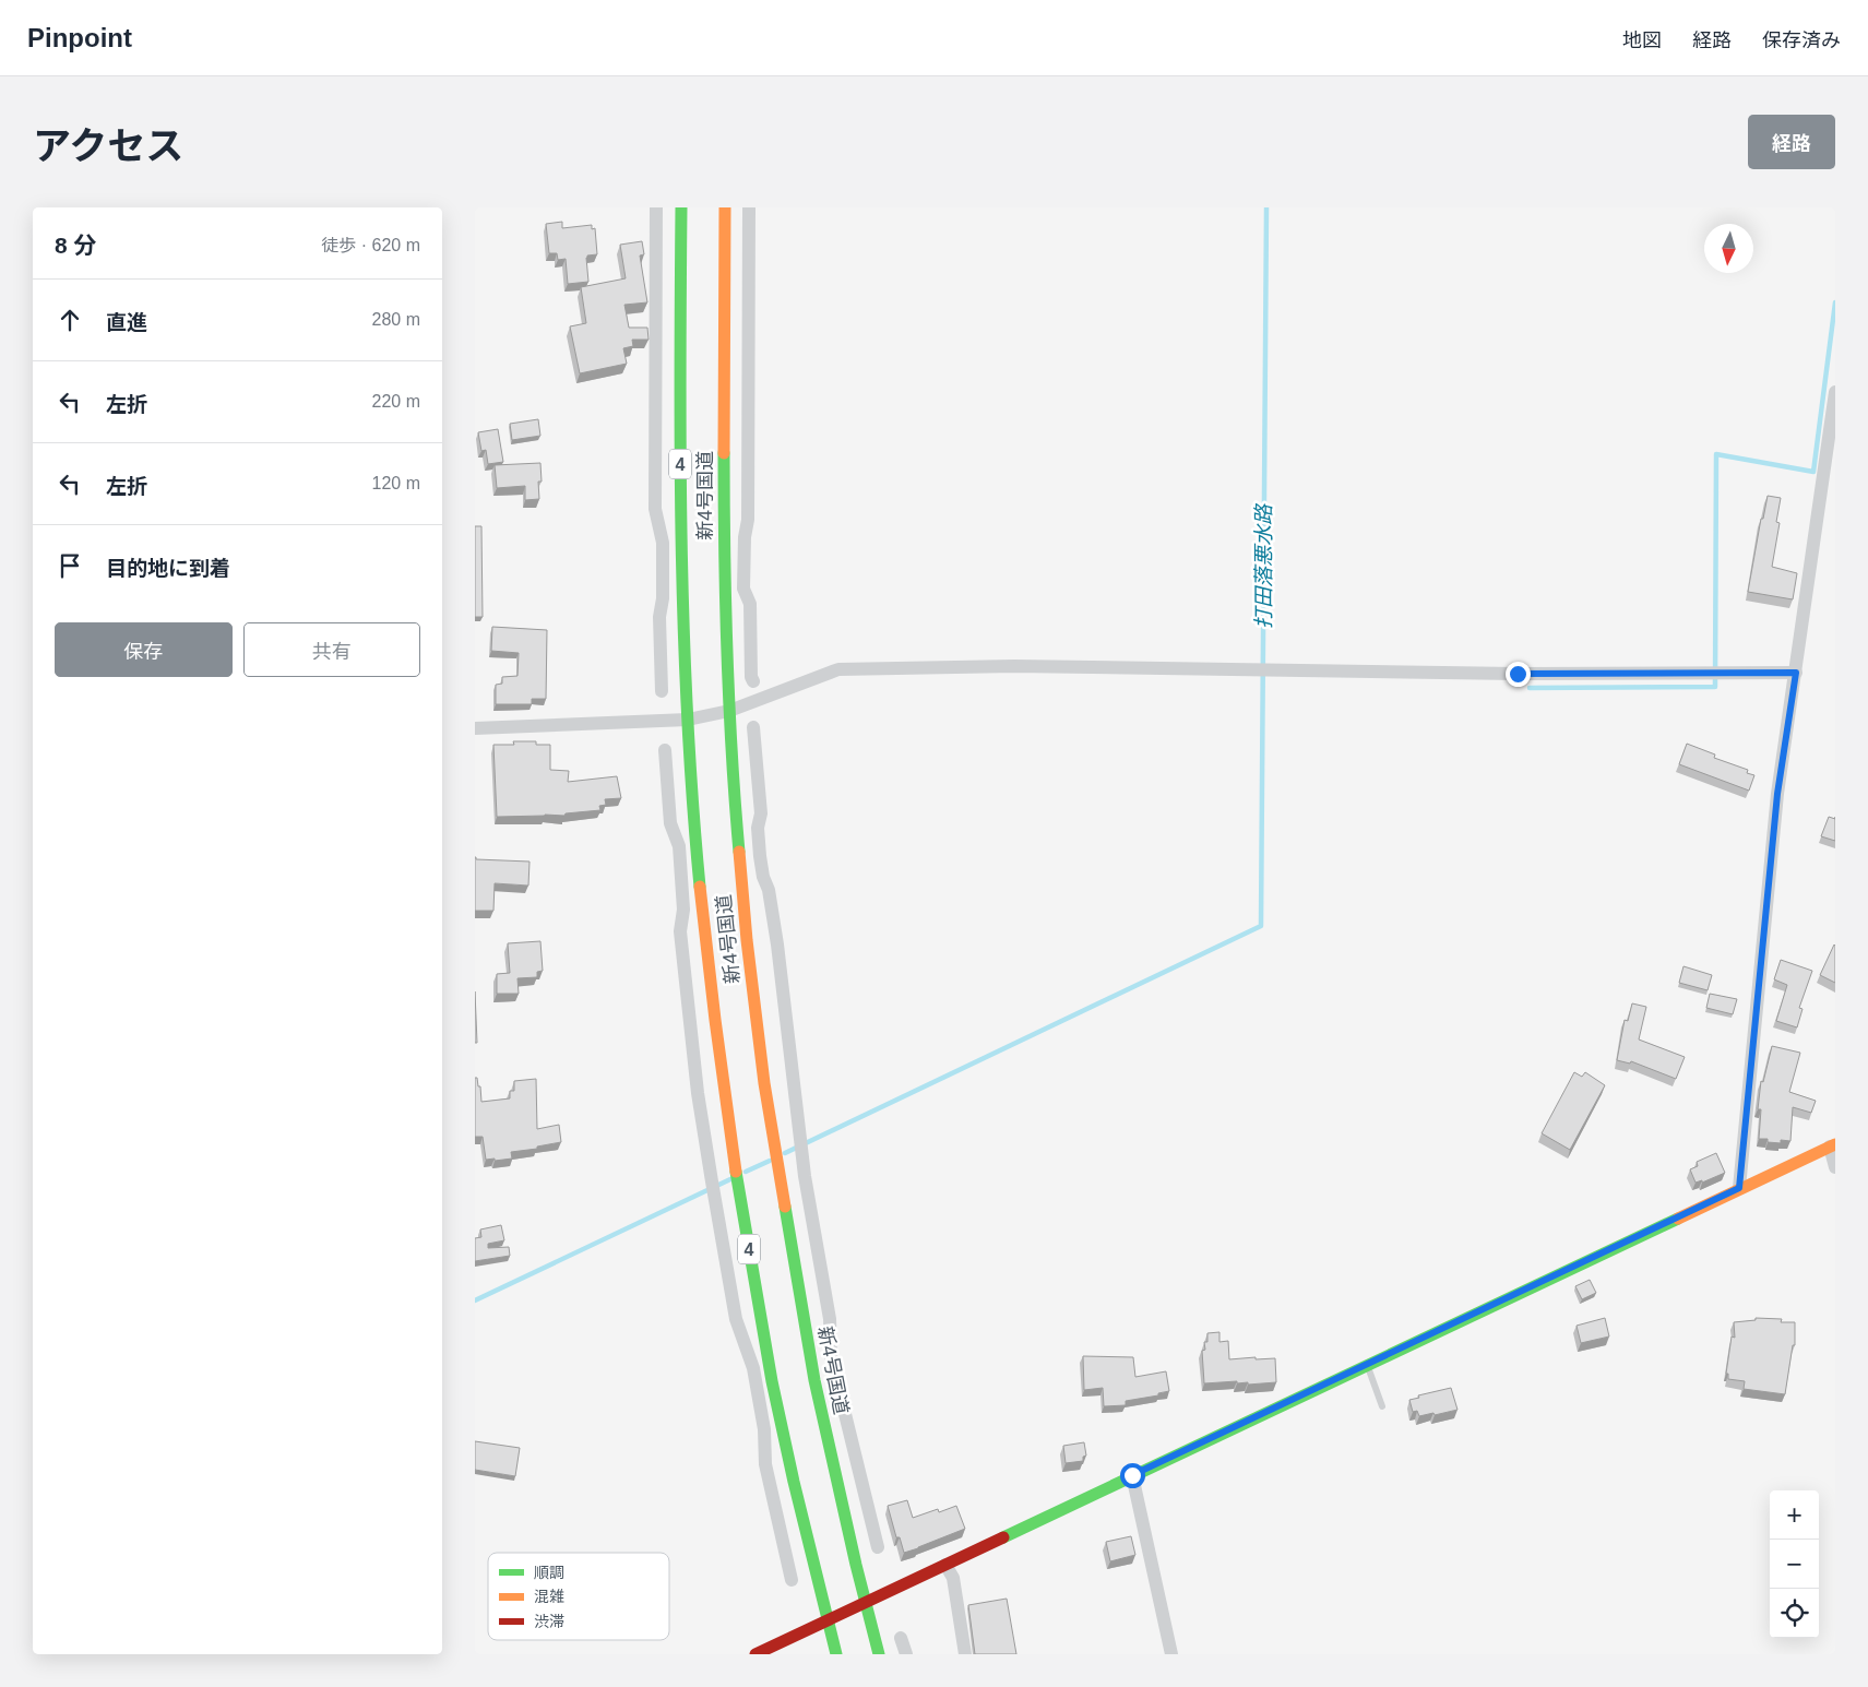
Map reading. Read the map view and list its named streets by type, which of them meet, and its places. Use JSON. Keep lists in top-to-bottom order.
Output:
{
  "streets": {
    "main road": ["4", "新4号国道"]
  },
  "water": ["打田落悪水路"],
  "legend": ["順調", "混雑", "渋滞"],
  "north": "bottom",
  "page": {
    "header": "Pinpoint",
    "nav": ["地図", "経路", "保存済み"],
    "title": "アクセス",
    "buttons": [
      "経路",
      ["保存", "共有"]
    ],
    "heading": ["8 分", "徒歩 · 620 m"],
    "list": [
      ["直進", "280 m"],
      ["左折", "220 m"],
      ["左折", "120 m"],
      "目的地に到着"
    ],
    "map_buttons": ["+", "−"]
  }
}
